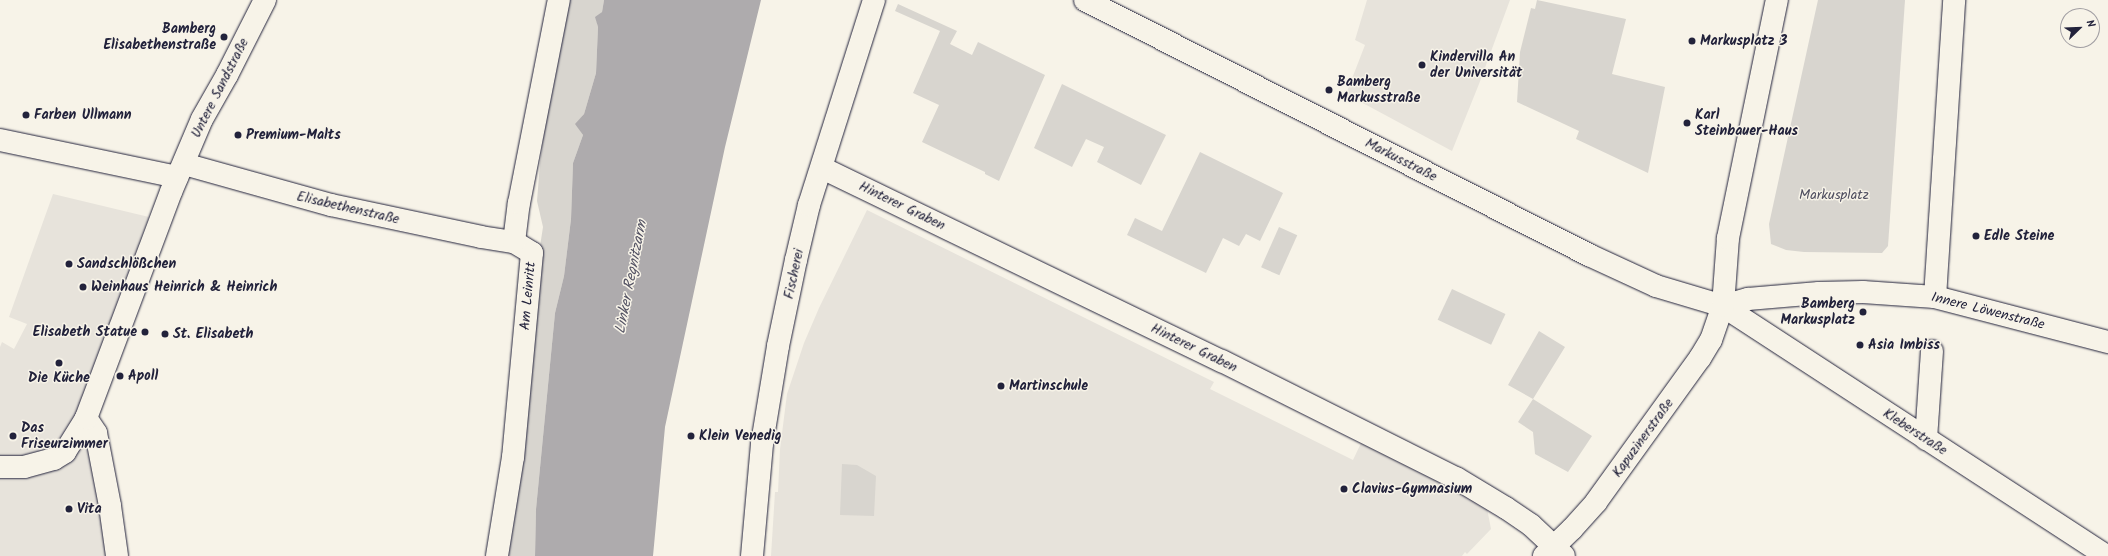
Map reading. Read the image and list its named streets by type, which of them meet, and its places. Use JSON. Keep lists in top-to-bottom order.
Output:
{
  "streets": {
    "street": [
      "Untere Sandstraße",
      "Markusstraße",
      "Hinterer Graben",
      "Elisabethenstraße",
      "Fischerei",
      "Am Leinritt",
      "Innere Löwenstraße",
      "Kleberstraße",
      "Kapuzinerstraße"
    ]
  },
  "crossings": [
    ["Untere Sandstraße", "Elisabethenstraße"],
    ["Markusstraße", "Innere Löwenstraße"],
    ["Markusstraße", "Kleberstraße"],
    ["Markusstraße", "Kapuzinerstraße"],
    ["Hinterer Graben", "Fischerei"],
    ["Hinterer Graben", "Kapuzinerstraße"],
    ["Elisabethenstraße", "Am Leinritt"],
    ["Innere Löwenstraße", "Kleberstraße"],
    ["Innere Löwenstraße", "Kapuzinerstraße"],
    ["Kleberstraße", "Kapuzinerstraße"]
  ],
  "water": ["Linker Regnitzarm"],
  "parks": ["Markusplatz"],
  "places": [
    "Bamberg Elisabethenstraße",
    "Markusplatz 3",
    "Kindervilla An der Universität",
    "Bamberg Markusstraße",
    "Farben Ullmann",
    "Karl Steinbauer-Haus",
    "Premium-Malts",
    "Edle Steine",
    "Sandschlößchen",
    "Weinhaus Heinrich & Heinrich",
    "Bamberg Markusplatz",
    "Elisabeth Statue",
    "St. Elisabeth",
    "Asia Imbiss",
    "Die Küche",
    "Apoll",
    "Martinschule",
    "Das Friseurzimmer",
    "Klein Venedig",
    "Clavius-Gymnasium",
    "Vita"
  ],
  "north": "top right"
}
